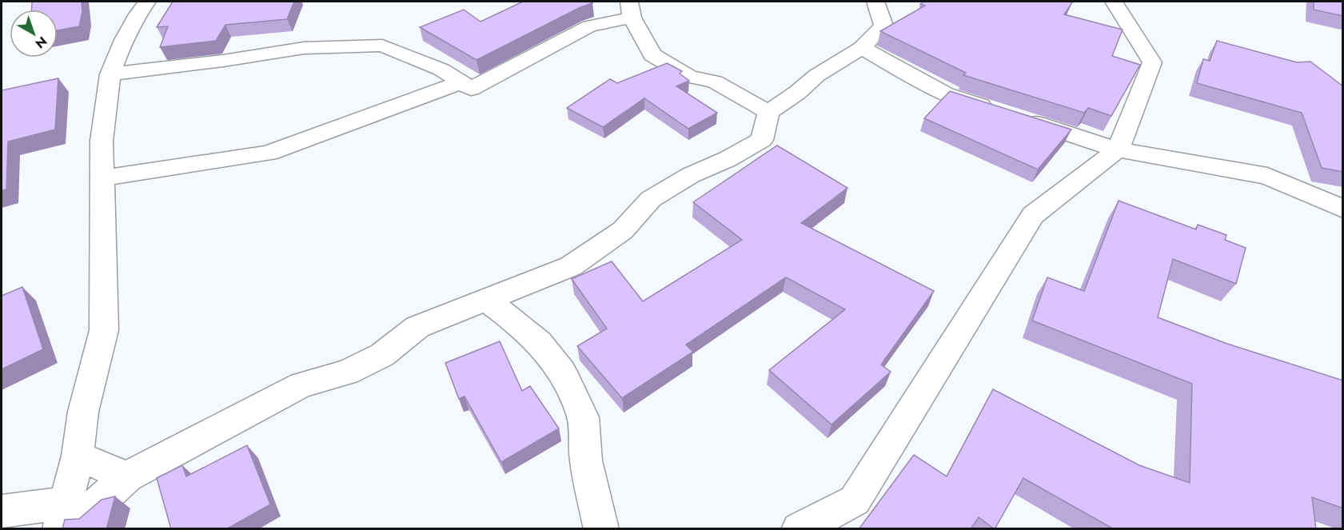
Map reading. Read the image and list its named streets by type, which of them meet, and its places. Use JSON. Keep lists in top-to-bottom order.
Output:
{
  "north": "bottom right"
}
